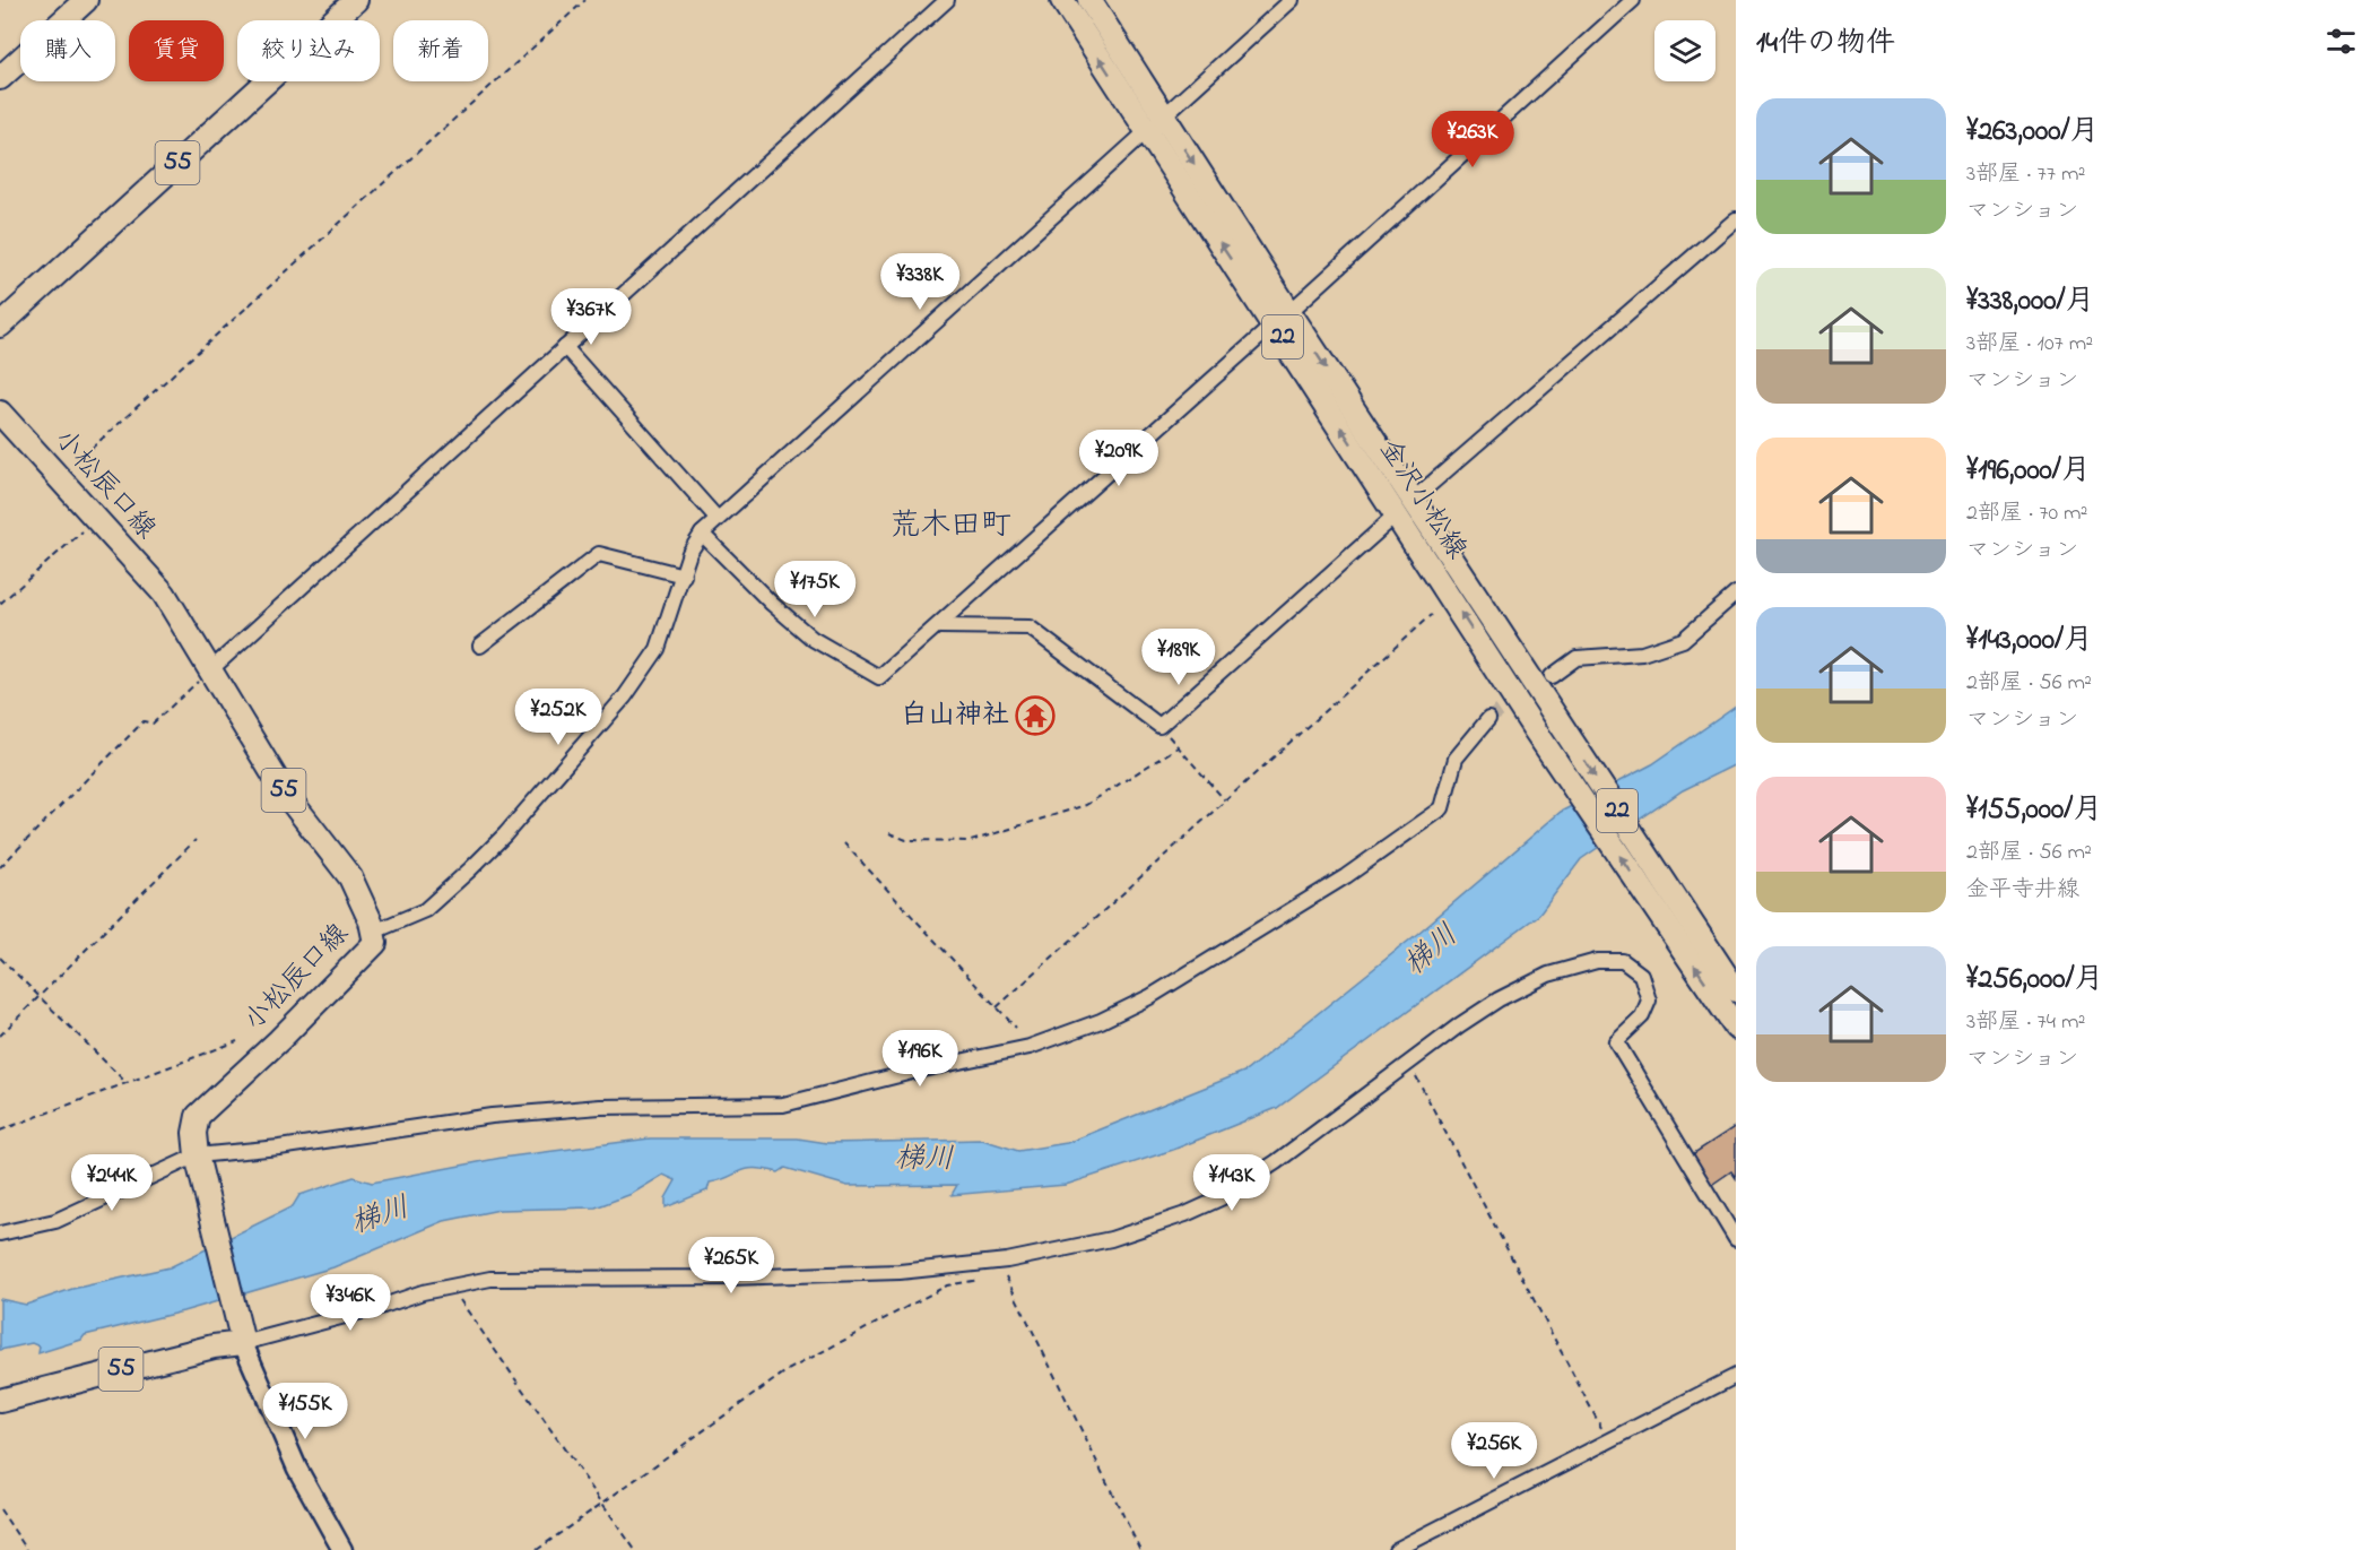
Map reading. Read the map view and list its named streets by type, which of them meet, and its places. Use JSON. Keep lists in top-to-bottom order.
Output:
{
  "streets": {
    "main road": [
      "55",
      "22",
      "小松辰口線",
      "金沢小松線"
    ]
  },
  "crossings": [
    ["55", "小松辰口線"]
  ],
  "districts": ["荒木田町"],
  "water": ["梯川"],
  "places": {
    "temple": ["白山神社"]
  },
  "page": {
    "heading": "14件の物件",
    "chip": [
      "購入",
      "賃貸",
      "絞り込み",
      "新着"
    ],
    "list": [
      {
        "name": "¥263,000/月",
        "note": "3部屋 · 77 m² · マンション"
      },
      {
        "name": "¥338,000/月",
        "note": "3部屋 · 107 m² · マンション"
      },
      {
        "name": "¥196,000/月",
        "note": "2部屋 · 70 m² · マンション"
      },
      {
        "name": "¥143,000/月",
        "note": "2部屋 · 56 m² · マンション"
      },
      {
        "name": "¥155,000/月",
        "note": "2部屋 · 56 m² · 金平寺井線"
      },
      {
        "name": "¥256,000/月",
        "note": "3部屋 · 74 m² · マンション"
      }
    ],
    "price": [
      "¥263K",
      "¥338K",
      "¥367K",
      "¥209K",
      "¥175K",
      "¥189K",
      "¥252K",
      "¥196K",
      "¥244K",
      "¥143K",
      "¥265K",
      "¥346K",
      "¥155K",
      "¥256K"
    ]
  }
}
